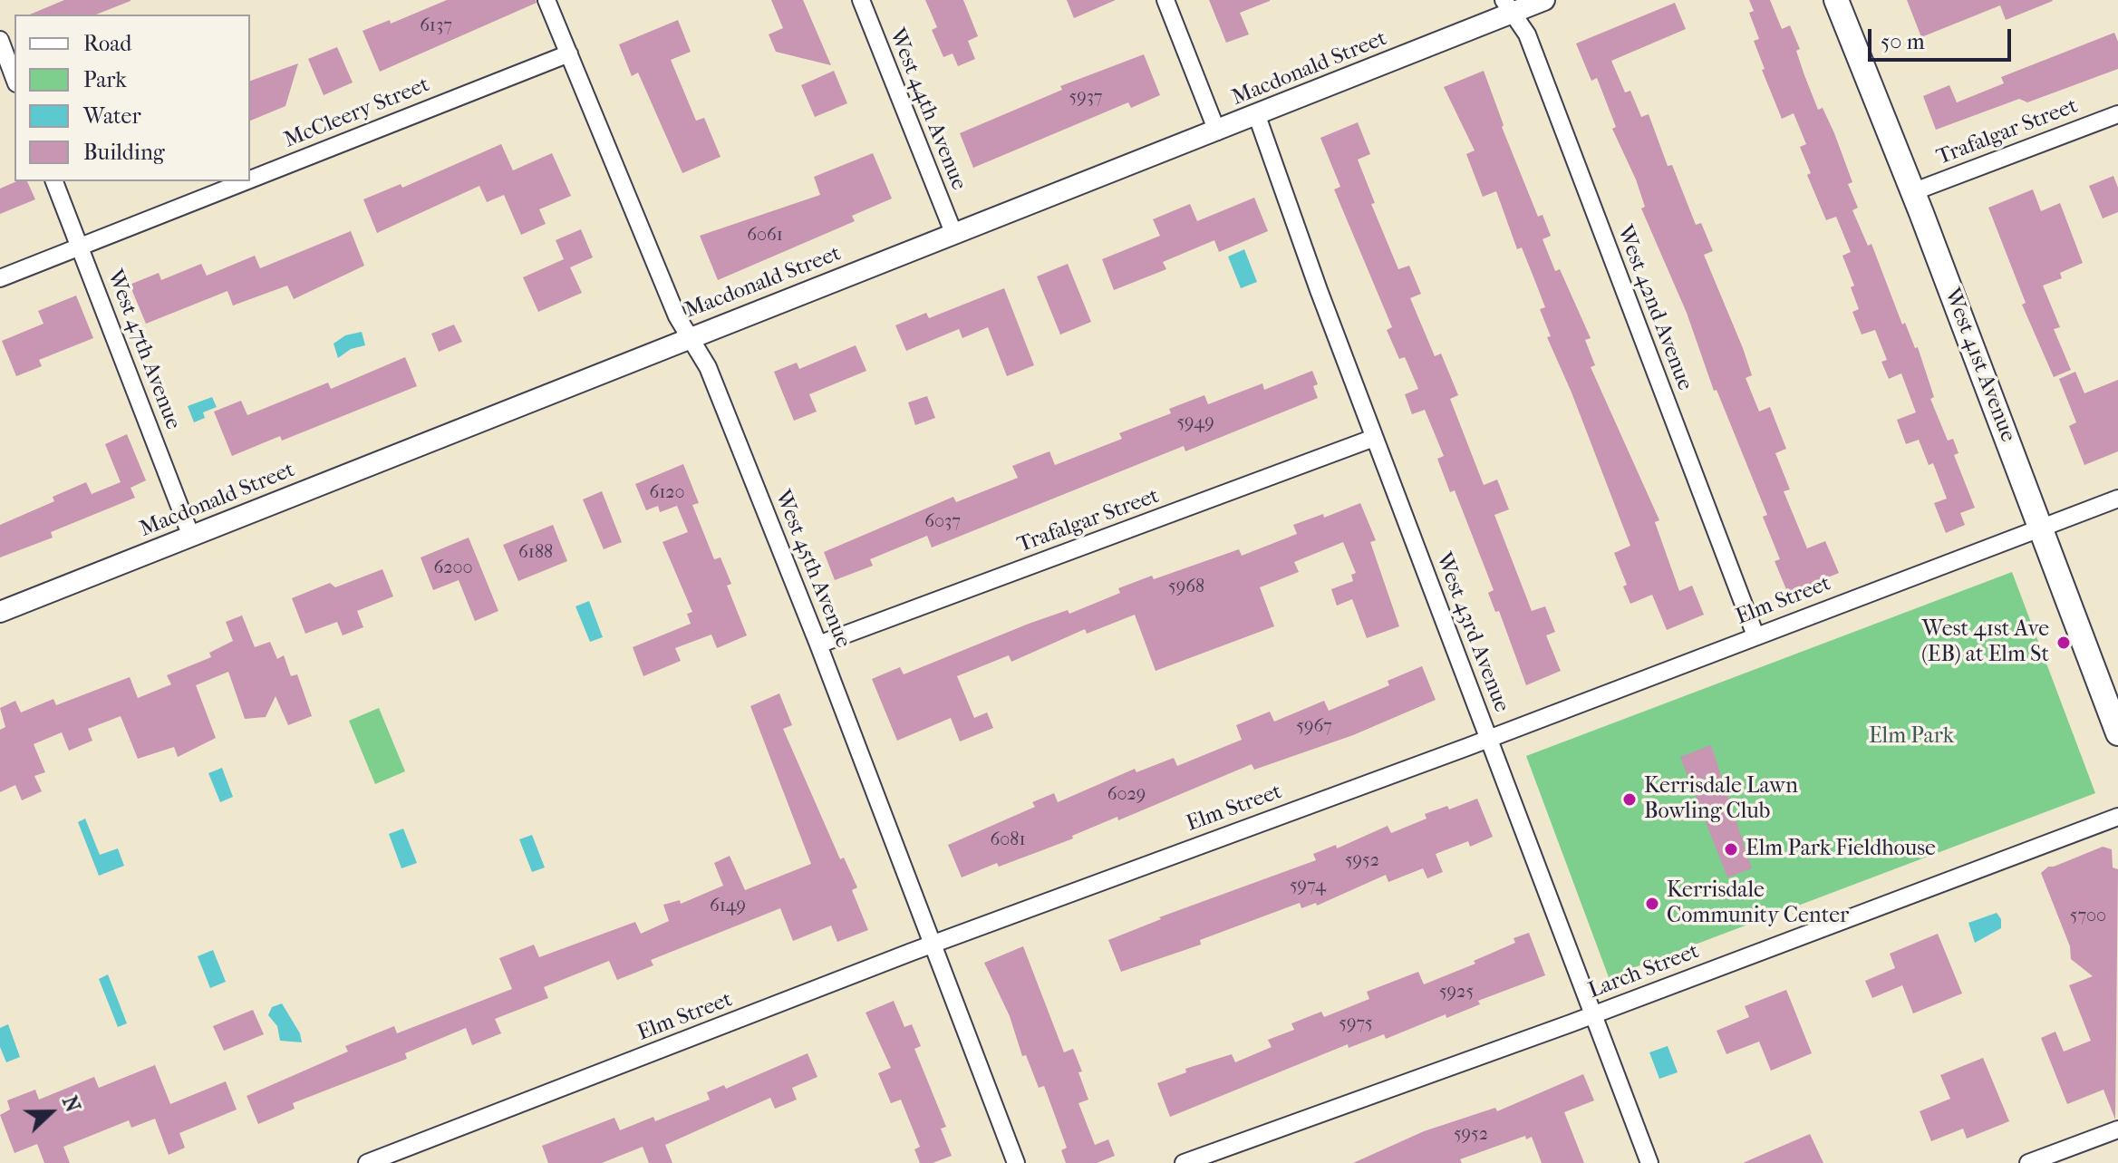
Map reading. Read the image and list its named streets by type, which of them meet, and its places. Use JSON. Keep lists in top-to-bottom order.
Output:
{
  "streets": {
    "main road": ["West 41st Avenue"],
    "street": [
      "Macdonald Street",
      "West 44th Avenue",
      "McCleery Street",
      "Trafalgar Street",
      "West 42nd Avenue",
      "West 47th Avenue",
      "West 45th Avenue",
      "Elm Street",
      "West 43rd Avenue",
      "Larch Street"
    ]
  },
  "crossings": [
    ["Macdonald Street", "West 44th Avenue"],
    ["Macdonald Street", "West 42nd Avenue"],
    ["Macdonald Street", "West 47th Avenue"],
    ["Macdonald Street", "West 45th Avenue"],
    ["Macdonald Street", "West 43rd Avenue"],
    ["McCleery Street", "West 47th Avenue"],
    ["McCleery Street", "West 45th Avenue"],
    ["Trafalgar Street", "West 41st Avenue"],
    ["Trafalgar Street", "West 45th Avenue"],
    ["Trafalgar Street", "West 43rd Avenue"],
    ["West 42nd Avenue", "Elm Street"],
    ["West 41st Avenue", "Elm Street"],
    ["West 45th Avenue", "Elm Street"],
    ["Elm Street", "West 43rd Avenue"],
    ["West 43rd Avenue", "Larch Street"]
  ],
  "parks": ["Elm Park"],
  "places": [
    "West 41st Ave (EB) at Elm St",
    "Kerrisdale Lawn Bowling Club",
    "Elm Park Fieldhouse",
    "Kerrisdale Community Center"
  ],
  "house_numbers": [
    "6137",
    "5937",
    "6061",
    "5949",
    "6120",
    "6037",
    "6188",
    "6200",
    "5968",
    "5967",
    "6029",
    "6081",
    "5952",
    "5974",
    "6149",
    "5700",
    "5925",
    "5975",
    "5952"
  ],
  "legend": [
    "Road",
    "Park",
    "Water",
    "Building"
  ],
  "scale_bar": "50 m",
  "north": "right"
}
